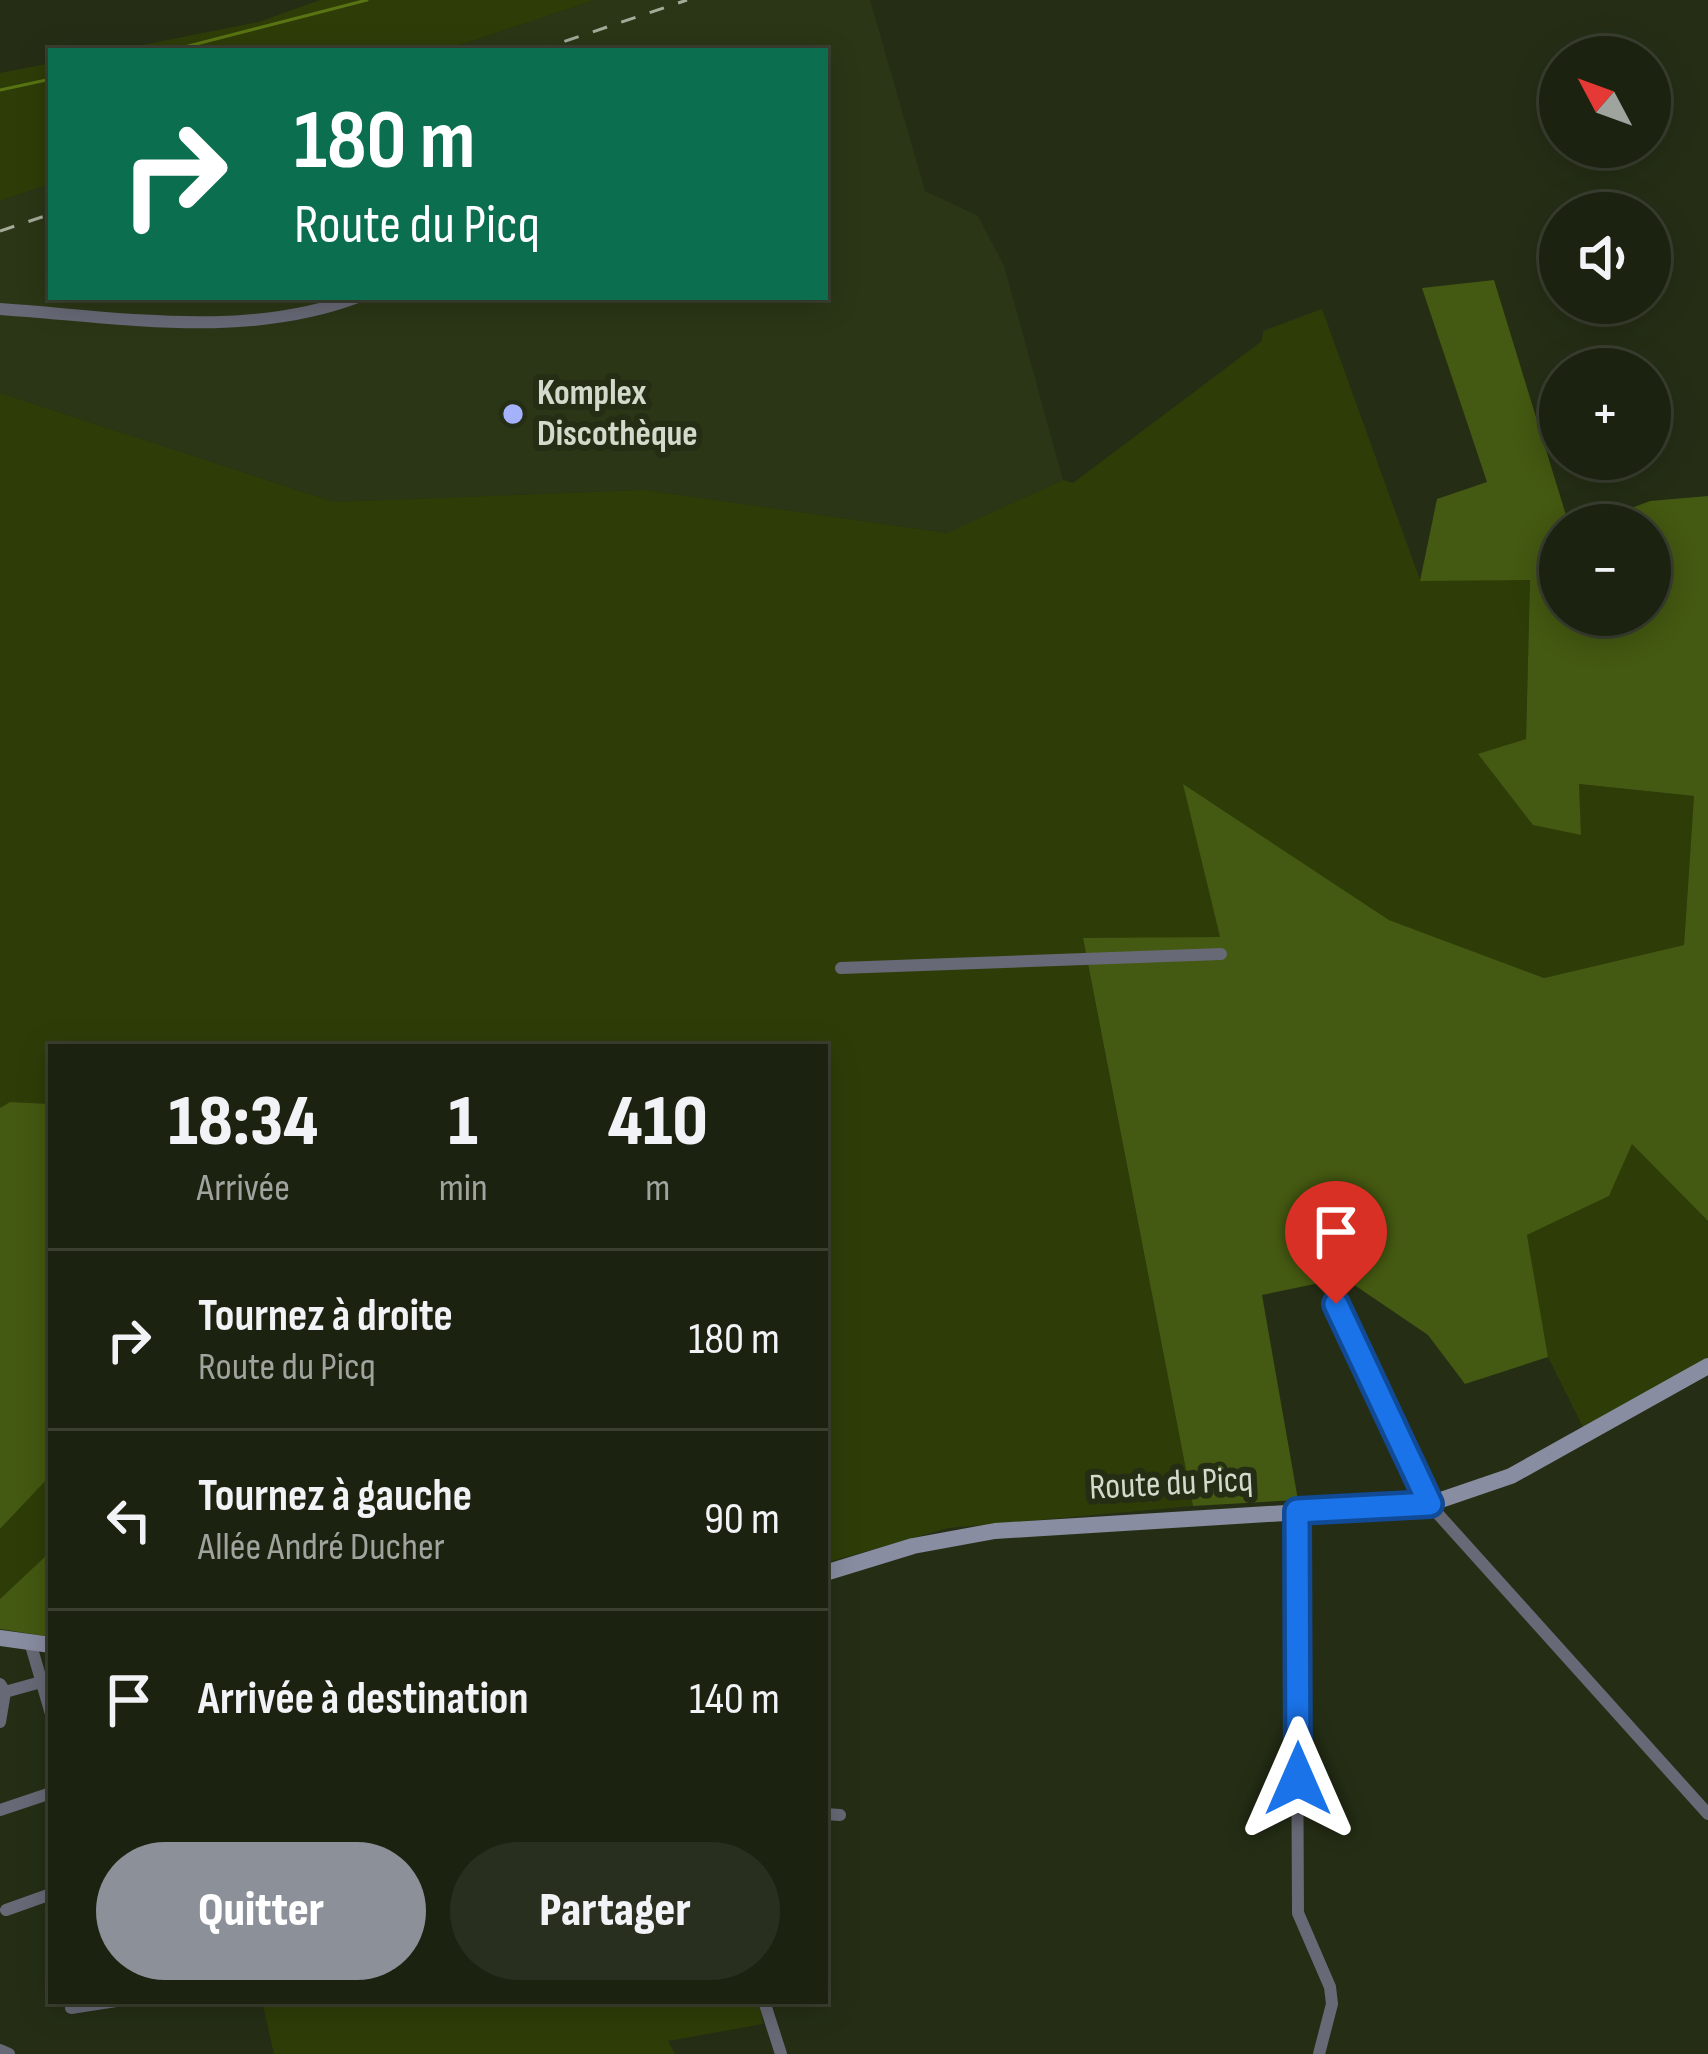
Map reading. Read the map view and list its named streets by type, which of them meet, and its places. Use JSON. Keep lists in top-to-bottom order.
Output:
{
  "streets": {
    "street": ["Route du Picq"]
  },
  "places": ["Komplex Discothèque"],
  "north": "top left",
  "page": {
    "map_buttons": ["+", "−"],
    "turn": ["180 m", "Route du Picq"],
    "eta": [
      "18:34",
      "Arrivée",
      "1",
      "min",
      "410",
      "m"
    ],
    "list": [
      {
        "name": "Tournez à droite",
        "note": "Route du Picq",
        "value": "180 m"
      },
      {
        "name": "Tournez à gauche",
        "note": "Allée André Ducher",
        "value": "90 m"
      },
      {
        "name": "Arrivée à destination",
        "value": "140 m"
      }
    ],
    "buttons": ["Quitter", "Partager"]
  }
}
